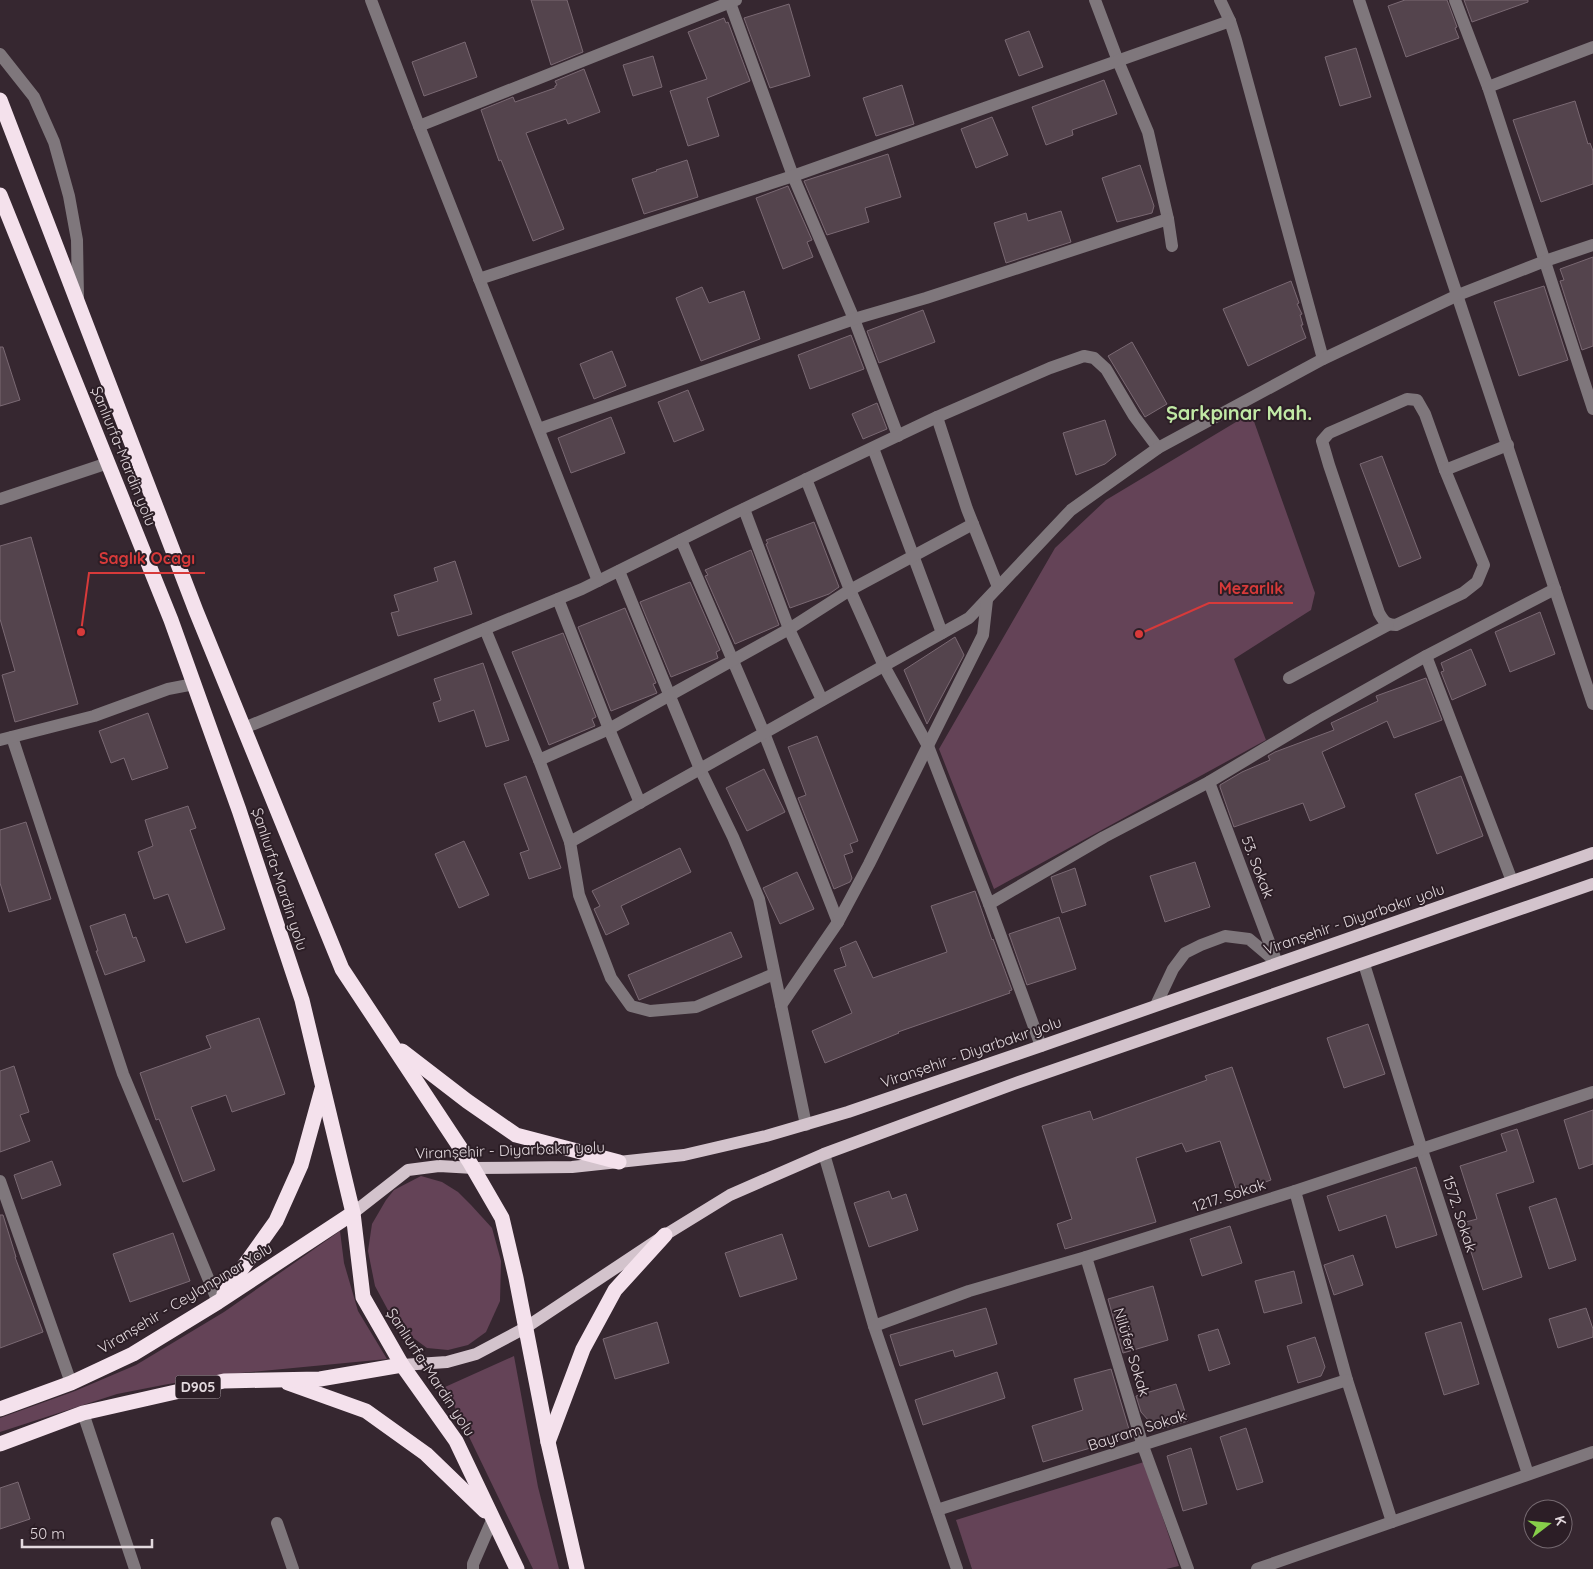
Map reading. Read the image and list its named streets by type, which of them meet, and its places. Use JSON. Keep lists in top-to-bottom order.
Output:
{
  "streets": {
    "highway": ["Şanlıurfa-Mardin yolu", "Viranşehir - Ceylanpınar Yolu", "D905"],
    "main road": ["Viranşehir - Diyarbakır yolu"],
    "street": [
      "53. Sokak",
      "1217. Sokak",
      "1572. Sokak",
      "Nilüfer Sokak",
      "Bayram Sokak"
    ]
  },
  "crossings": [
    ["Şanlıurfa-Mardin yolu", "Viranşehir - Diyarbakır yolu"],
    ["Şanlıurfa-Mardin yolu", "Viranşehir - Ceylanpınar Yolu"],
    ["Şanlıurfa-Mardin yolu", "D905"],
    ["53. Sokak", "Viranşehir - Diyarbakır yolu"],
    ["Viranşehir - Diyarbakır yolu", "Viranşehir - Ceylanpınar Yolu"],
    ["1217. Sokak", "1572. Sokak"],
    ["1217. Sokak", "Nilüfer Sokak"],
    ["Nilüfer Sokak", "Bayram Sokak"]
  ],
  "districts": ["Şarkpınar Mah."],
  "places": ["Saglık Ocagı", "Mezarlık"],
  "scale_bar": "50 m",
  "north": "right"
}
